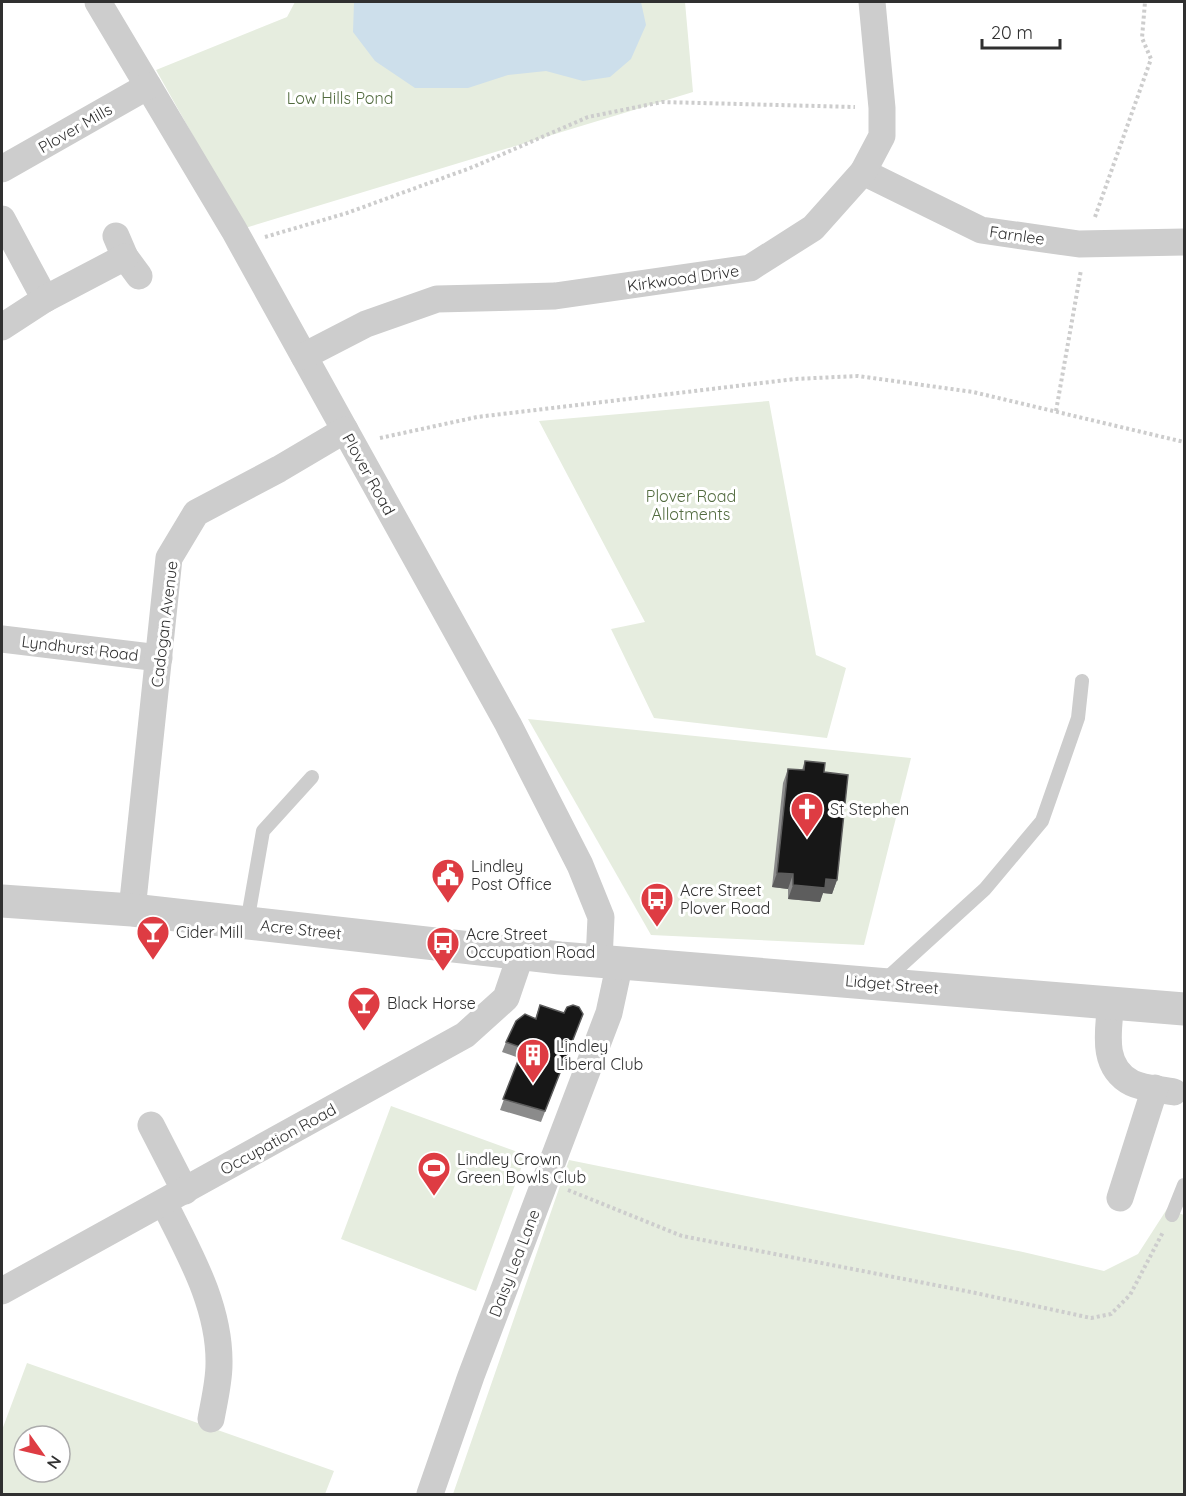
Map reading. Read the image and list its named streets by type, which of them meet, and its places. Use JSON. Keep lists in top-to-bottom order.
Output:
{
  "streets": {
    "street": [
      "Plover Mills",
      "Farnlee",
      "Kirkwood Drive",
      "Plover Road",
      "Cadogan Avenue",
      "Lyndhurst Road",
      "Acre Street",
      "Lidget Street",
      "Occupation Road",
      "Daisy Lea Lane"
    ]
  },
  "crossings": [
    ["Plover Mills", "Plover Road"],
    ["Farnlee", "Kirkwood Drive"],
    ["Kirkwood Drive", "Plover Road"],
    ["Plover Road", "Cadogan Avenue"],
    ["Plover Road", "Acre Street"],
    ["Plover Road", "Lidget Street"],
    ["Plover Road", "Daisy Lea Lane"],
    ["Cadogan Avenue", "Lyndhurst Road"],
    ["Cadogan Avenue", "Acre Street"],
    ["Acre Street", "Lidget Street"],
    ["Acre Street", "Occupation Road"],
    ["Acre Street", "Daisy Lea Lane"],
    ["Lidget Street", "Daisy Lea Lane"]
  ],
  "parks": ["Low Hills Pond", "Plover Road Allotments"],
  "places": {
    "church": ["St Stephen"],
    "public building": ["Lindley Post Office"],
    "bus stop": ["Acre Street Plover Road", "Acre Street Occupation Road"],
    "bar": ["Cider Mill", "Black Horse"],
    "building": ["Lindley Liberal Club"],
    "sports": ["Lindley Crown Green Bowls Club"]
  },
  "scale_bar": "20 m",
  "north": "bottom right"
}
